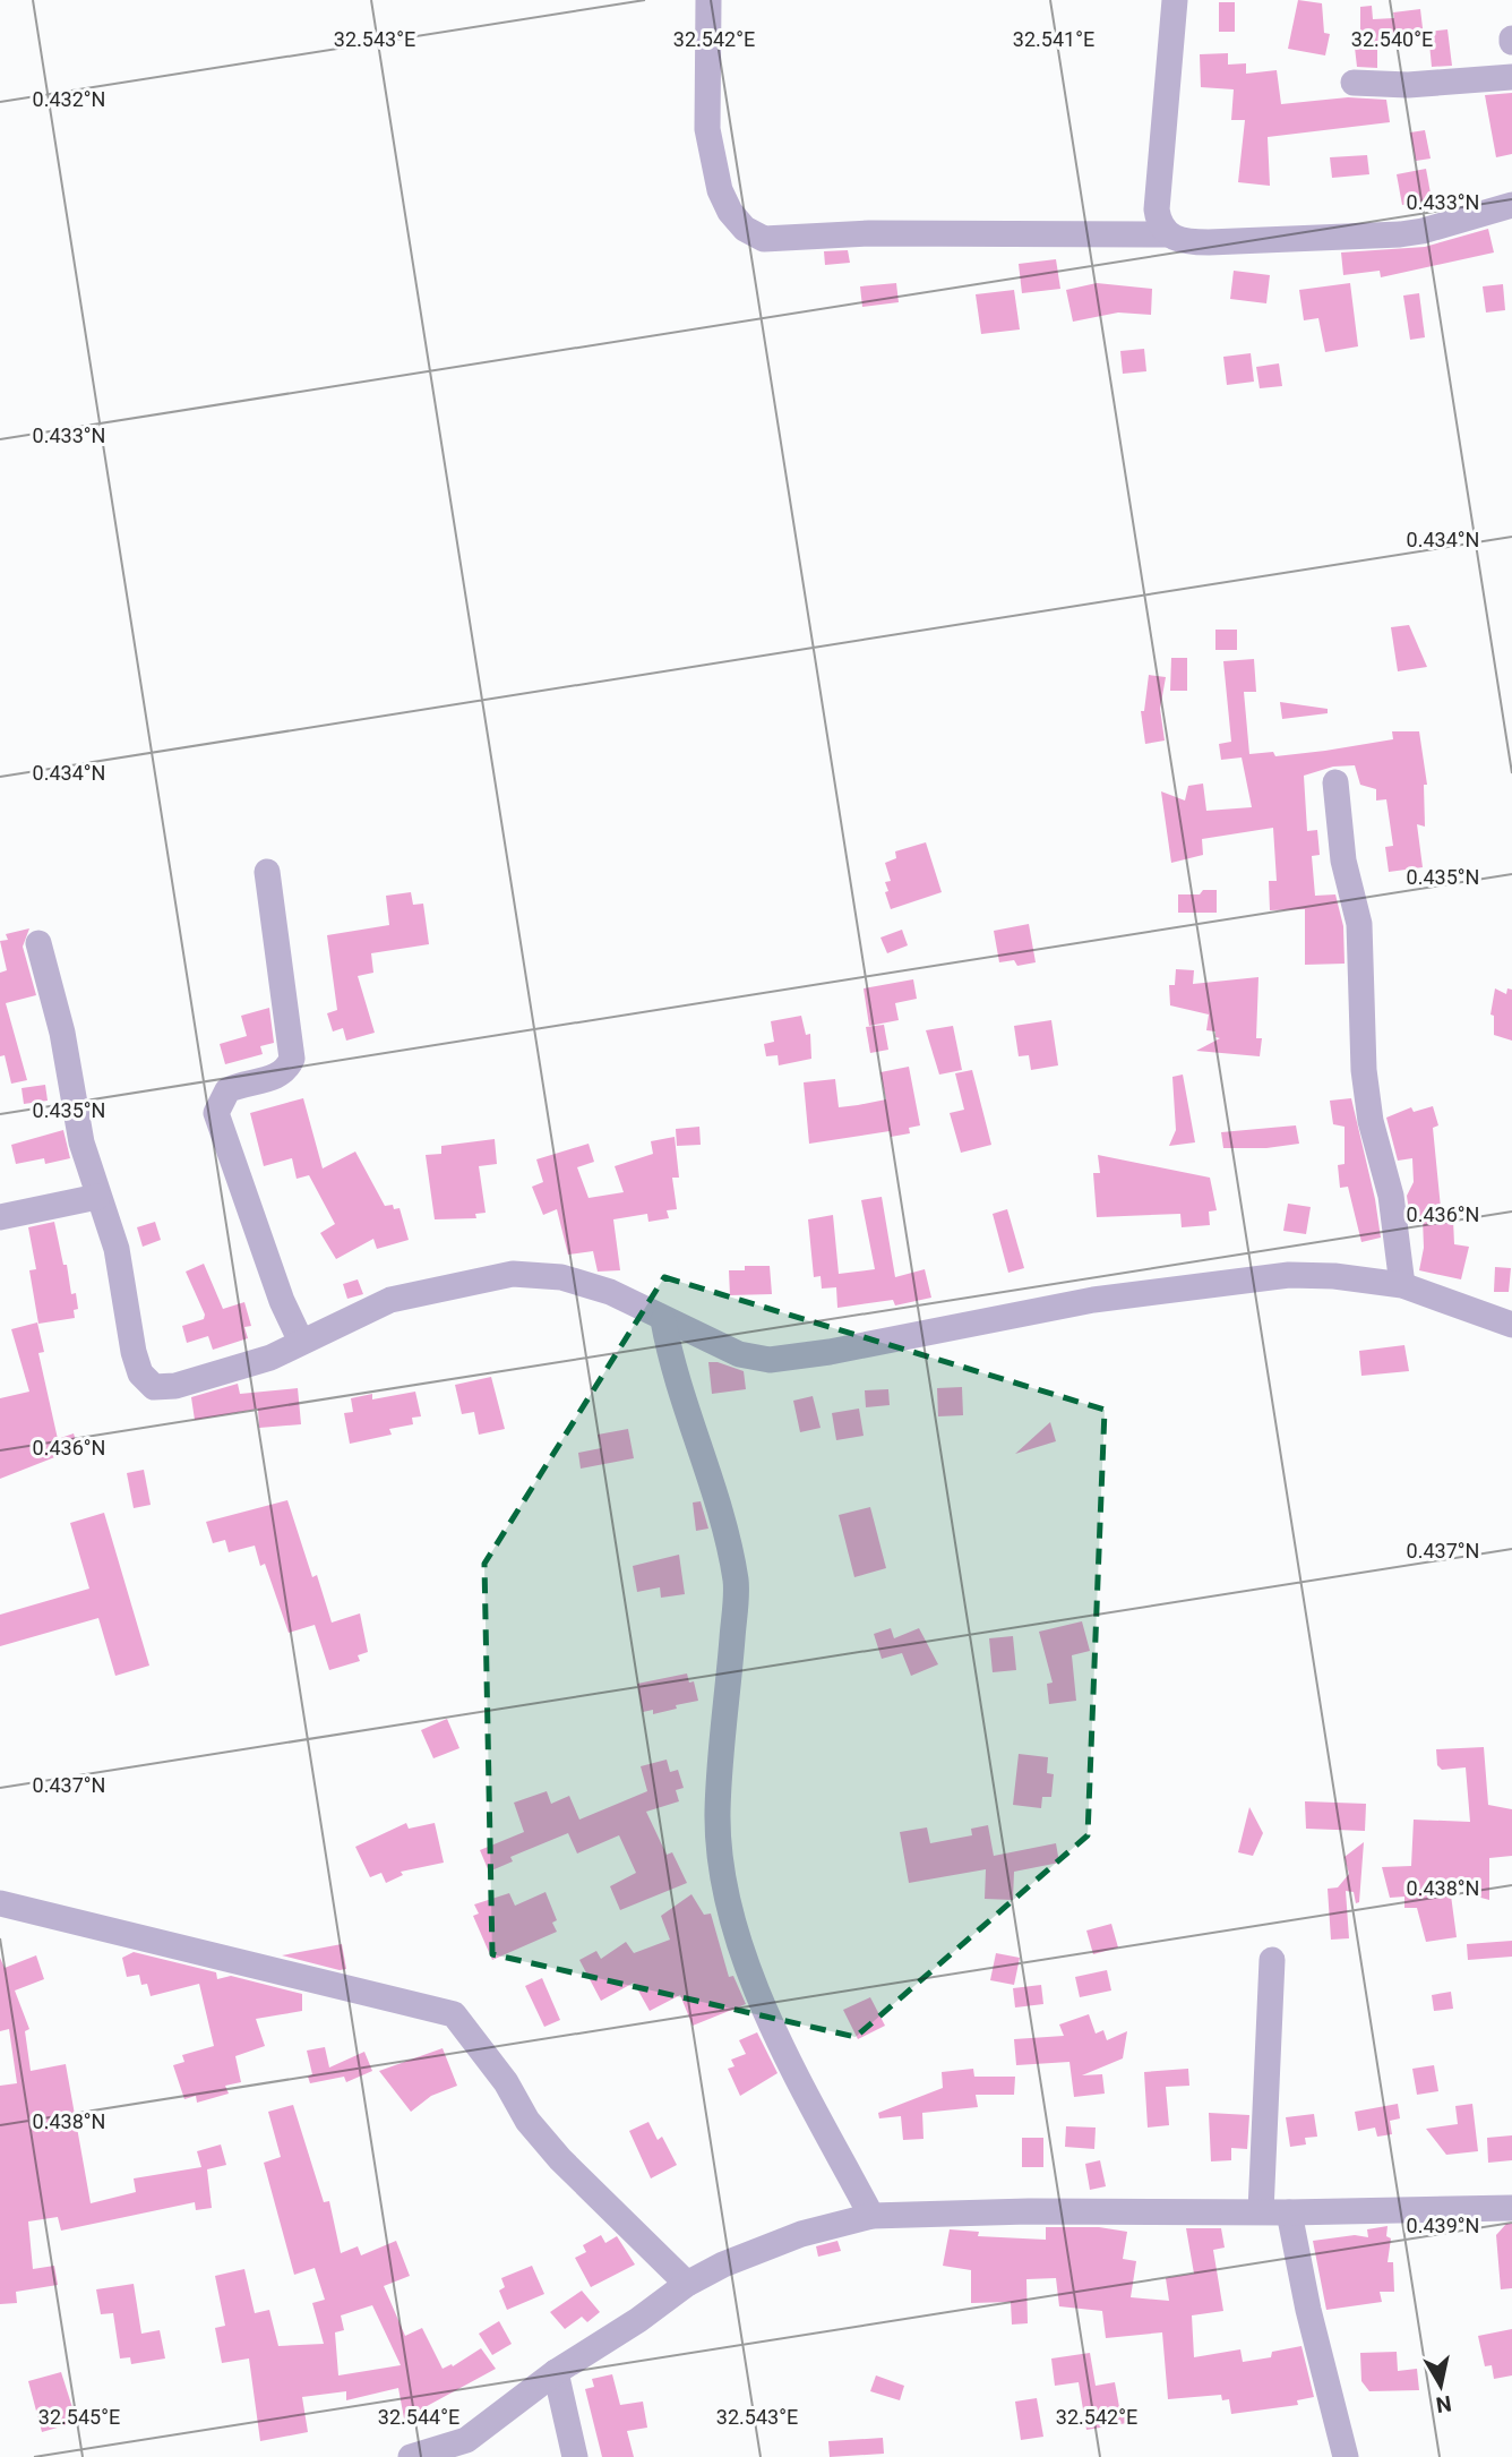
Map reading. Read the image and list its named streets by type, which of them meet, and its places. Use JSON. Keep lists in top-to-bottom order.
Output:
{
  "north": "bottom",
  "coordinates": [
    "32.543°E",
    "32.542°E",
    "32.541°E",
    "32.540°E",
    "0.432°N",
    "0.433°N",
    "0.434°N",
    "0.435°N",
    "0.436°N",
    "0.437°N",
    "0.438°N",
    "0.439°N",
    "32.545°E",
    "32.544°E"
  ]
}
